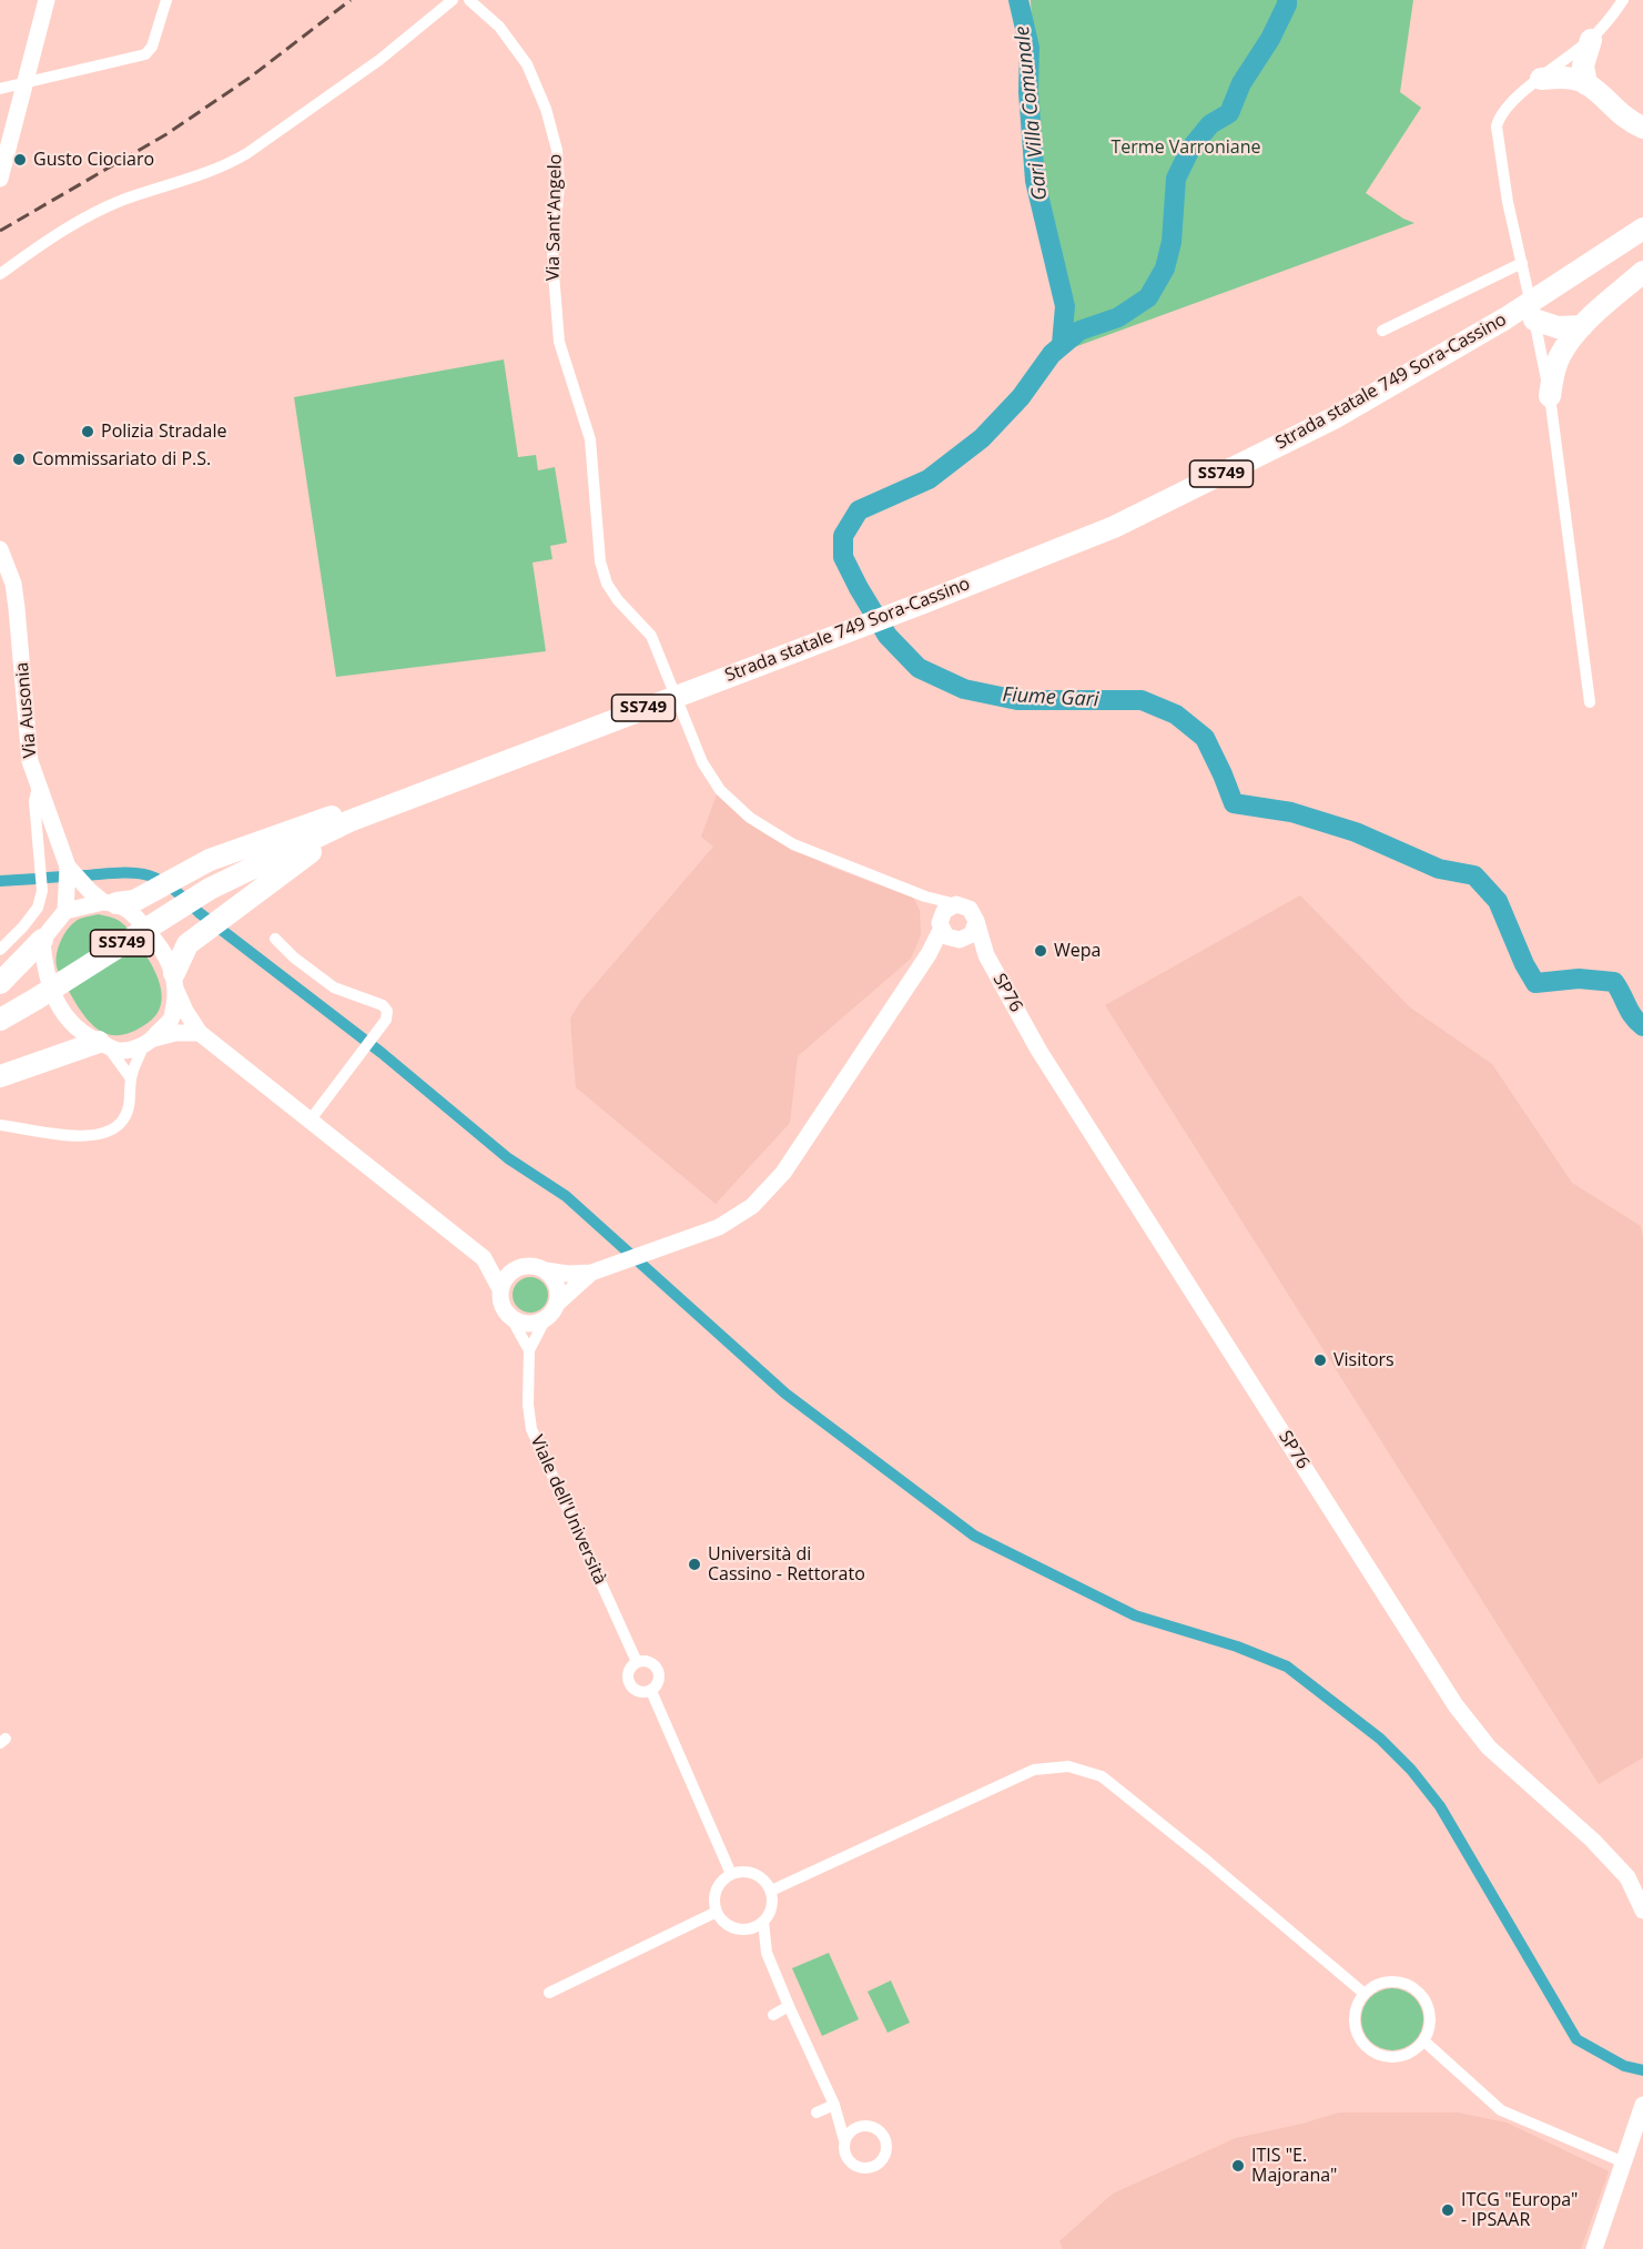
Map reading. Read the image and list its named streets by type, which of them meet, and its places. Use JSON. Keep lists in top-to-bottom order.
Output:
{
  "streets": {
    "highway": ["Strada statale 749 Sora-Cassino", "SS749"],
    "street": [
      "Via Sant'Angelo",
      "Via Ausonia",
      "SP76",
      "Viale dell'Università"
    ]
  },
  "crossings": [
    ["Via Sant'Angelo", "SP76"]
  ],
  "water": ["Gari Villa Comunale", "Fiume Gari"],
  "parks": ["Terme Varroniane"],
  "places": [
    "Gusto Ciociaro",
    "Polizia Stradale",
    "Commissariato di P.S.",
    "Wepa",
    "Visitors",
    "Università di Cassino - Rettorato",
    "ITIS \"E. Majorana\"",
    "ITCG \"Europa\" - IPSAAR"
  ]
}
